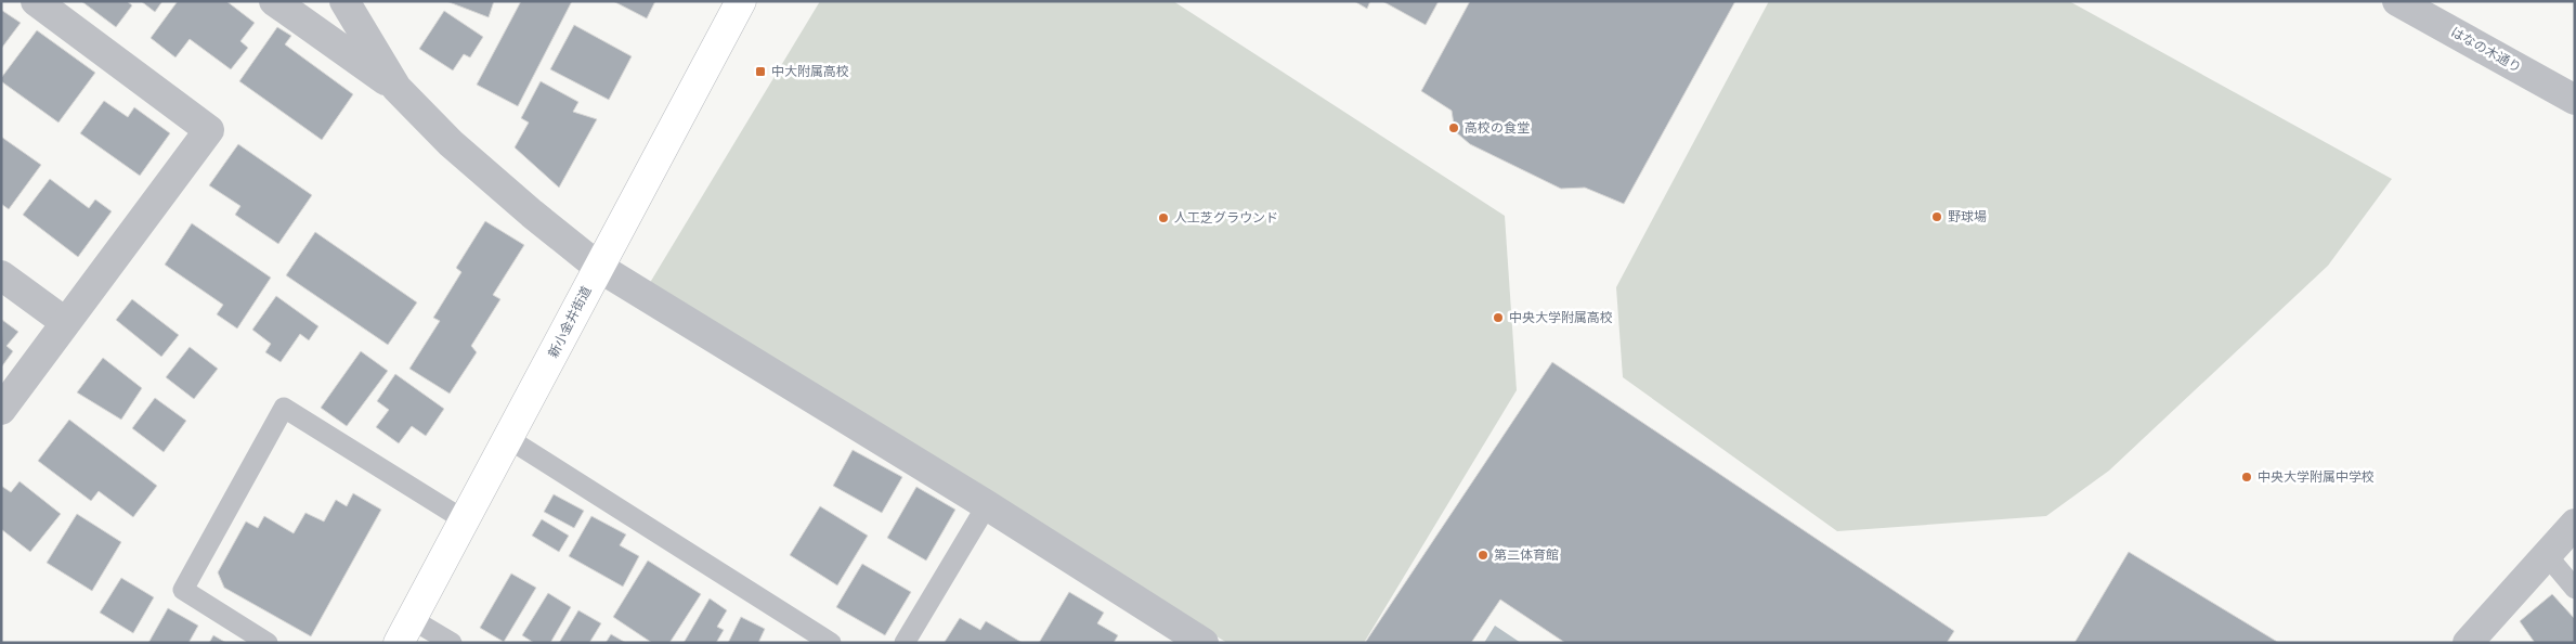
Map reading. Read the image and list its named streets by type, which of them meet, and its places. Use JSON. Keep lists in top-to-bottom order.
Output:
{
  "streets": {
    "main road": ["新小金井街道"],
    "street": ["はなの木通り"]
  },
  "places": {
    "transit": ["中大附属高校"],
    "other": [
      "高校の食堂",
      "野球場",
      "人工芝グラウンド",
      "中央大学附属高校",
      "中央大学附属中学校",
      "第二体育館"
    ]
  }
}
